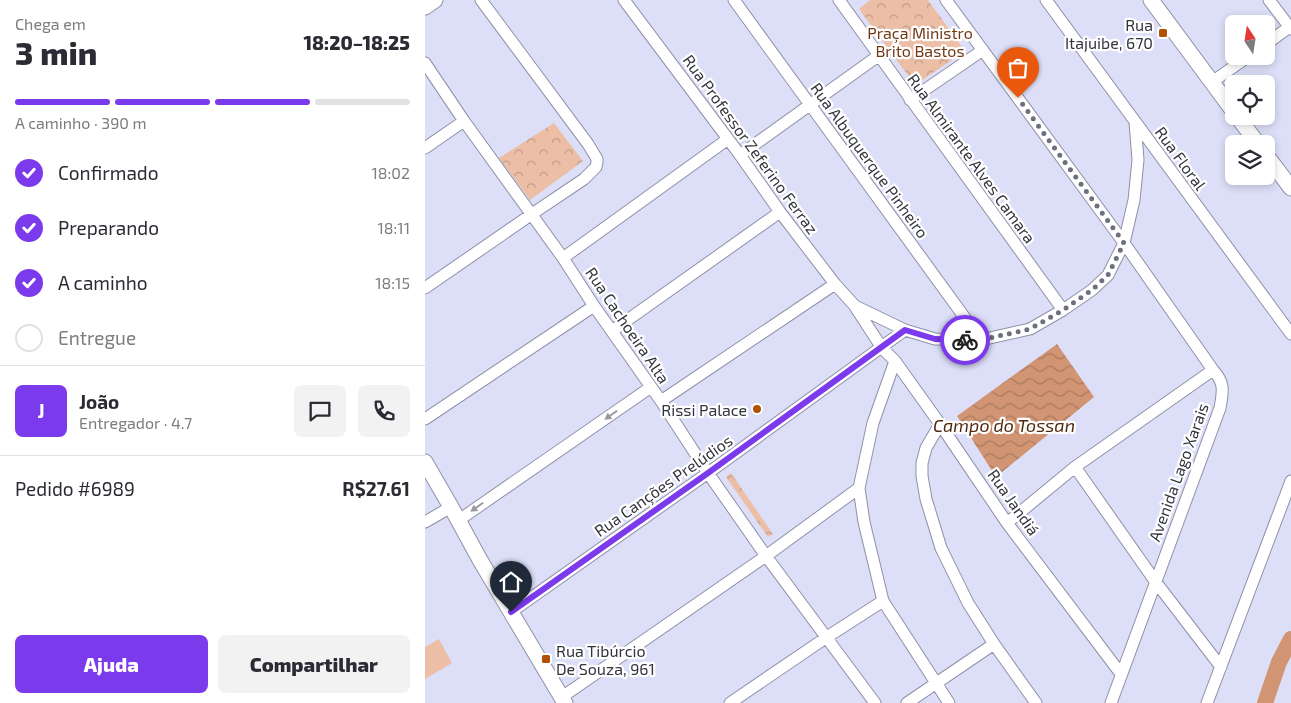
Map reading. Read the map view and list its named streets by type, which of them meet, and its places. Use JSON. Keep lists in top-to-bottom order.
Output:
{
  "streets": {
    "street": [
      "Rua Professor Zeferino Ferraz",
      "Rua Almirante Alves Camara",
      "Rua Floral",
      "Rua Albuquerque Pinheiro",
      "Rua Cachoeira Alta",
      "Avenida Lago Xarais",
      "Rua Canções Prelúdios",
      "Rua Jandiá"
    ]
  },
  "crossings": [
    ["Rua Professor Zeferino Ferraz", "Rua Almirante Alves Camara"],
    ["Rua Professor Zeferino Ferraz", "Rua Floral"],
    ["Rua Professor Zeferino Ferraz", "Rua Albuquerque Pinheiro"],
    ["Rua Professor Zeferino Ferraz", "Avenida Lago Xarais"],
    ["Rua Professor Zeferino Ferraz", "Rua Canções Prelúdios"],
    ["Rua Professor Zeferino Ferraz", "Rua Jandiá"],
    ["Rua Cachoeira Alta", "Rua Canções Prelúdios"],
    ["Avenida Lago Xarais", "Rua Jandiá"],
    ["Rua Canções Prelúdios", "Rua Jandiá"]
  ],
  "water": ["Campo do Tossan"],
  "parks": ["Praça Ministro Brito Bastos"],
  "places": {
    "transit": ["Rua Itajuibe, 670", "Rua Tibúrcio De Souza, 961"],
    "other": ["Rissi Palace"]
  },
  "north": "top",
  "page": {
    "heading": ["3 min", "Chega em", "18:20–18:25"],
    "panel": [
      "João",
      "Entregador · 4.7",
      "Pedido #6989",
      "R$27.61"
    ],
    "bar": "A caminho · 390 m",
    "list": [
      ["Confirmado", "18:02"],
      ["Preparando", "18:11"],
      ["A caminho", "18:15"],
      "Entregue"
    ],
    "round": "J",
    "buttons": ["Ajuda", "Compartilhar"]
  }
}
